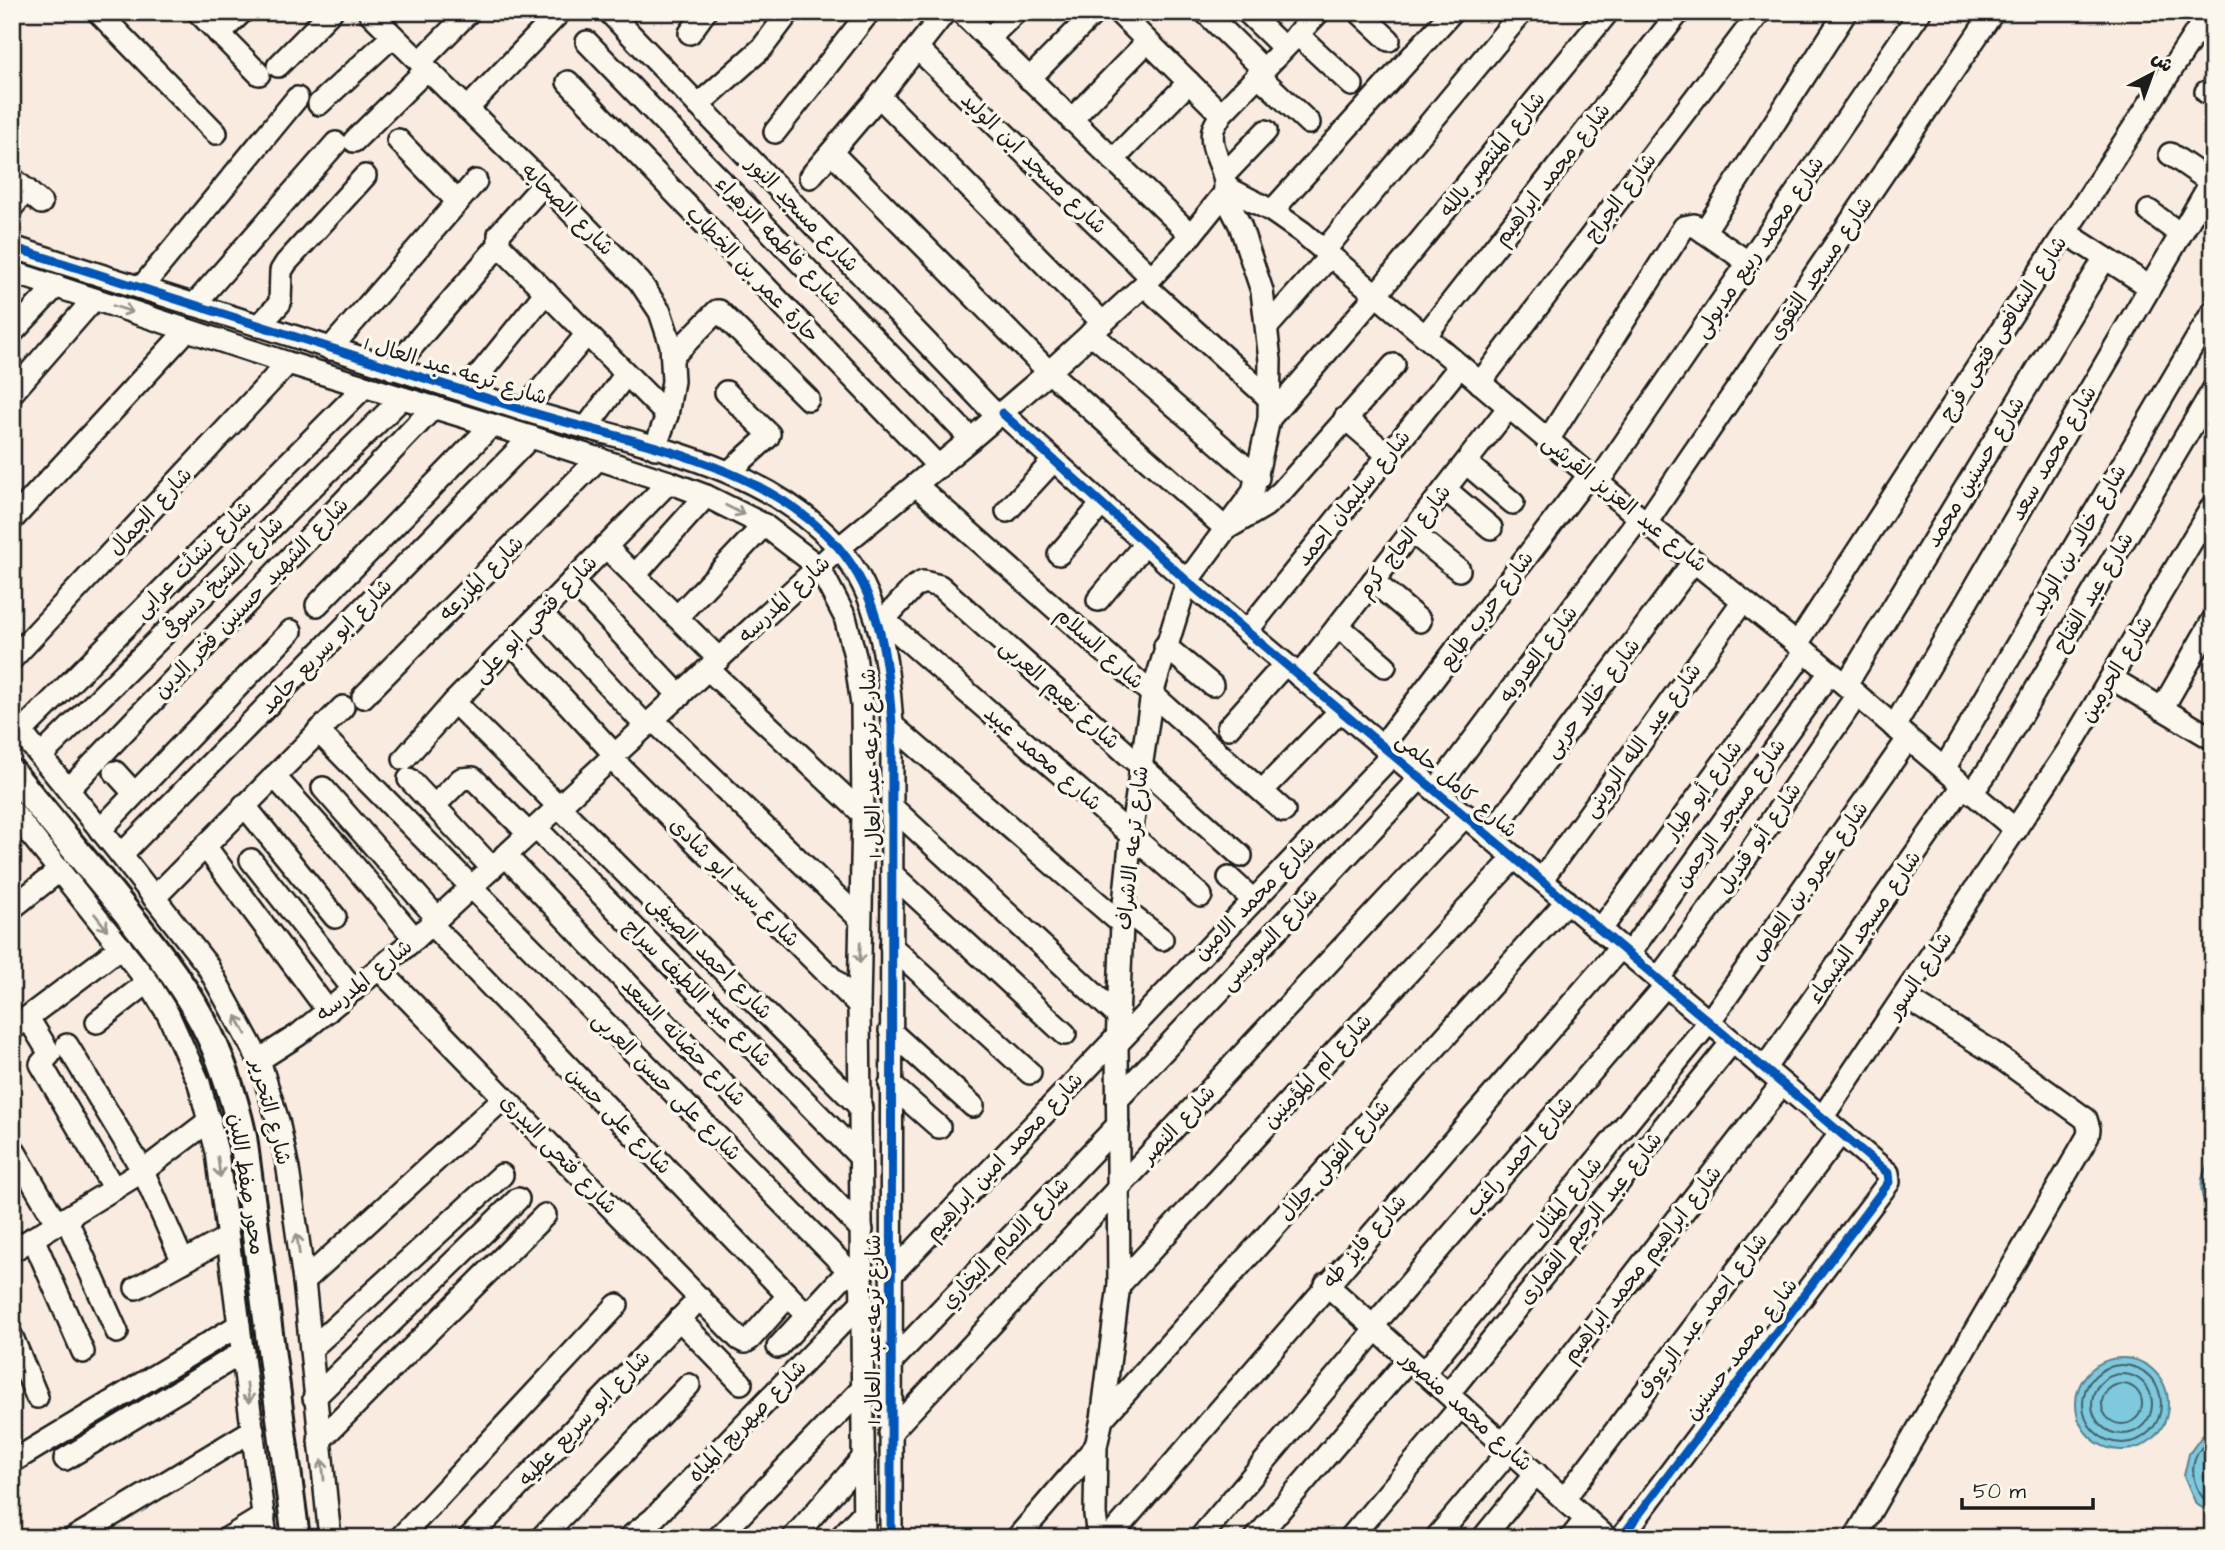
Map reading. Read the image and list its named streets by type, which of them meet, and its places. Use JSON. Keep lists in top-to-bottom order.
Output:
{
  "streets": {
    "main road": ["محور صفط اللبن"],
    "street": [
      "شارع المنتصر بالله",
      "شارع مسجد ابن الوليد",
      "شارع محمد ابراهيم",
      "شارع الجراج",
      "شارع الصحابه",
      "شارع مسجد النور",
      "شارع فاطمه الزهراء",
      "شارع محمد ربيع مدبولى",
      "شارع مسجد التقوى",
      "حارة عمر بن الخطاب",
      "شارع الشافعى فتحى فرج",
      "شارع ترعه عبد العال 1",
      "شارع محمد سعد",
      "شارع حسنين محمد",
      "شارع سليمان احمد",
      "شارع عبد العزيز القرشى",
      "شارع الجمال",
      "شارع خالد بن الوليد",
      "شارع الحاج كرم",
      "شارع نشأت عرابى",
      "شارع الشيخ دسوقى",
      "شارع المزرعه",
      "شارع عبد الفتاح",
      "شارع الشهيد حسنين فخر الدين",
      "شارع المدرسه",
      "شارع حرب طايع",
      "شارع فتحى ابو على",
      "شارع ابو سريع حامد",
      "شارع السلام",
      "شارع العدويه",
      "شارع الحرمين",
      "شارع نعيم العربى",
      "شارع خالد حربى",
      "شارع عبد الله الروينى",
      "شارع محمد عبيد",
      "شارع كامل حلمى",
      "شارع أبو طيار",
      "شارع مسجد الرحمن",
      "شارع أبو قنديل",
      "شارع ترعه الاشراف",
      "شارع عمرو بن العاص",
      "شارع سيد ابو شادى",
      "شارع محمد الامين",
      "شارع مسجد الشيماء",
      "شارع السويسى",
      "شارع احمد الصيفى",
      "شارع السور",
      "شارع عبد اللطيف سراج",
      "شارع حضانه السعد",
      "شارع ام المؤمنين",
      "شارع على حسن العربى",
      "شارع التحرير",
      "شارع على حسن",
      "شارع النصر",
      "شارع فتحى البدرى",
      "شارع محمد امين ابراهيم",
      "شارع احمد راغب",
      "شارع الفولى جلال",
      "شارع المنال",
      "شارع عبد الرحيم القمارى",
      "شارع فايز طه",
      "شارع الامام البخاري",
      "شارع ابراهيم محمد ابراهيم",
      "شارع احمد عبد الرءوف",
      "شارع محمد حسنين",
      "شارع محمد منصور",
      "شارع ابو سريع عطيه",
      "شارع صهريج المياه"
    ]
  },
  "crossings": [
    ["شارع المنتصر بالله", "شارع مسجد ابن الوليد"],
    ["شارع المنتصر بالله", "شارع عبد العزيز القرشى"],
    ["شارع المنتصر بالله", "شارع ترعه الاشراف"],
    ["شارع مسجد ابن الوليد", "شارع المدرسه"],
    ["شارع مسجد ابن الوليد", "شارع ترعه الاشراف"],
    ["شارع محمد ابراهيم", "شارع عبد العزيز القرشى"],
    ["شارع الجراج", "شارع عبد العزيز القرشى"],
    ["شارع الصحابه", "شارع ترعه عبد العال 1"],
    ["شارع مسجد النور", "شارع المدرسه"],
    ["شارع مسجد النور", "شارع كامل حلمى"],
    ["شارع فاطمه الزهراء", "شارع المدرسه"],
    ["شارع محمد ربيع مدبولى", "شارع عبد العزيز القرشى"],
    ["شارع محمد ربيع مدبولى", "شارع حرب طايع"],
    ["شارع مسجد التقوى", "شارع عبد العزيز القرشى"],
    ["شارع مسجد التقوى", "شارع العدويه"],
    ["حارة عمر بن الخطاب", "شارع المدرسه"],
    ["شارع الشافعى فتحى فرج", "شارع عبد العزيز القرشى"],
    ["شارع الشافعى فتحى فرج", "شارع أبو طيار"],
    ["شارع ترعه عبد العال 1", "شارع الجمال"],
    ["شارع ترعه عبد العال 1", "شارع نشأت عرابى"],
    ["شارع ترعه عبد العال 1", "شارع الشيخ دسوقى"],
    ["شارع ترعه عبد العال 1", "شارع المزرعه"],
    ["شارع ترعه عبد العال 1", "شارع الشهيد حسنين فخر الدين"],
    ["شارع ترعه عبد العال 1", "شارع المدرسه"],
    ["شارع ترعه عبد العال 1", "شارع فتحى ابو على"],
    ["شارع ترعه عبد العال 1", "شارع ابو سريع حامد"],
    ["شارع ترعه عبد العال 1", "شارع نعيم العربى"],
    ["شارع ترعه عبد العال 1", "شارع محمد عبيد"],
    ["شارع ترعه عبد العال 1", "شارع سيد ابو شادى"],
    ["شارع ترعه عبد العال 1", "شارع احمد الصيفى"],
    ["شارع ترعه عبد العال 1", "شارع عبد اللطيف سراج"],
    ["شارع ترعه عبد العال 1", "شارع حضانه السعد"],
    ["شارع ترعه عبد العال 1", "شارع على حسن العربى"],
    ["شارع ترعه عبد العال 1", "شارع النصر"],
    ["شارع ترعه عبد العال 1", "شارع محمد امين ابراهيم"],
    ["شارع ترعه عبد العال 1", "شارع الامام البخاري"],
    ["شارع ترعه عبد العال 1", "شارع صهريج المياه"],
    ["شارع محمد سعد", "شارع عبد العزيز القرشى"],
    ["شارع محمد سعد", "شارع عمرو بن العاص"],
    ["شارع حسنين محمد", "شارع عبد العزيز القرشى"],
    ["شارع حسنين محمد", "شارع مسجد الرحمن"],
    ["شارع حسنين محمد", "شارع أبو قنديل"],
    ["شارع سليمان احمد", "شارع عبد العزيز القرشى"],
    ["شارع سليمان احمد", "شارع كامل حلمى"],
    ["شارع عبد العزيز القرشى", "شارع خالد بن الوليد"],
    ["شارع عبد العزيز القرشى", "شارع الحاج كرم"],
    ["شارع عبد العزيز القرشى", "شارع عبد الفتاح"],
    ["شارع عبد العزيز القرشى", "شارع المدرسه"],
    ["شارع عبد العزيز القرشى", "شارع حرب طايع"],
    ["شارع عبد العزيز القرشى", "شارع العدويه"],
    ["شارع عبد العزيز القرشى", "شارع الحرمين"],
    ["شارع عبد العزيز القرشى", "شارع خالد حربى"],
    ["شارع عبد العزيز القرشى", "شارع عبد الله الروينى"],
    ["شارع عبد العزيز القرشى", "شارع أبو طيار"],
    ["شارع عبد العزيز القرشى", "شارع مسجد الرحمن"],
    ["شارع عبد العزيز القرشى", "شارع أبو قنديل"],
    ["شارع عبد العزيز القرشى", "شارع ترعه الاشراف"],
    ["شارع عبد العزيز القرشى", "شارع عمرو بن العاص"],
    ["شارع عبد العزيز القرشى", "شارع مسجد الشيماء"],
    ["شارع عبد العزيز القرشى", "شارع السور"],
    ["شارع الحاج كرم", "شارع كامل حلمى"],
    ["شارع نشأت عرابى", "شارع التحرير"],
    ["شارع الشيخ دسوقى", "شارع التحرير"],
    ["شارع عبد الفتاح", "شارع مسجد الشيماء"],
    ["شارع الشهيد حسنين فخر الدين", "شارع التحرير"],
    ["شارع المدرسه", "شارع السلام"],
    ["شارع المدرسه", "شارع كامل حلمى"],
    ["شارع المدرسه", "شارع ترعه الاشراف"],
    ["شارع المدرسه", "شارع سيد ابو شادى"],
    ["شارع المدرسه", "شارع احمد الصيفى"],
    ["شارع المدرسه", "شارع عبد اللطيف سراج"],
    ["شارع المدرسه", "شارع حضانه السعد"],
    ["شارع المدرسه", "شارع على حسن العربى"],
    ["شارع المدرسه", "شارع التحرير"],
    ["شارع المدرسه", "شارع على حسن"],
    ["شارع المدرسه", "شارع فتحى البدرى"],
    ["شارع حرب طايع", "شارع كامل حلمى"],
    ["شارع حرب طايع", "شارع محمد الامين"],
    ["شارع فتحى ابو على", "شارع سيد ابو شادى"],
    ["شارع فتحى ابو على", "شارع احمد الصيفى"],
    ["شارع فتحى ابو على", "شارع حضانه السعد"],
    ["شارع ابو سريع حامد", "شارع التحرير"],
    ["شارع السلام", "شارع ترعه الاشراف"],
    ["شارع العدويه", "شارع كامل حلمى"],
    ["شارع العدويه", "شارع السويسى"],
    ["شارع الحرمين", "شارع السور"],
    ["شارع نعيم العربى", "شارع محمد عبيد"],
    ["شارع نعيم العربى", "شارع ترعه الاشراف"],
    ["شارع خالد حربى", "شارع كامل حلمى"],
    ["شارع عبد الله الروينى", "شارع كامل حلمى"],
    ["شارع محمد عبيد", "شارع ترعه الاشراف"],
    ["شارع كامل حلمى", "شارع أبو طيار"],
    ["شارع كامل حلمى", "شارع مسجد الرحمن"],
    ["شارع كامل حلمى", "شارع أبو قنديل"],
    ["شارع كامل حلمى", "شارع ترعه الاشراف"],
    ["شارع كامل حلمى", "شارع عمرو بن العاص"],
    ["شارع كامل حلمى", "شارع محمد الامين"],
    ["شارع كامل حلمى", "شارع مسجد الشيماء"],
    ["شارع كامل حلمى", "شارع السويسى"],
    ["شارع كامل حلمى", "شارع السور"],
    ["شارع كامل حلمى", "شارع ام المؤمنين"],
    ["شارع كامل حلمى", "شارع النصر"],
    ["شارع كامل حلمى", "شارع احمد راغب"],
    ["شارع كامل حلمى", "شارع الفولى جلال"],
    ["شارع كامل حلمى", "شارع المنال"],
    ["شارع كامل حلمى", "شارع عبد الرحيم القمارى"],
    ["شارع كامل حلمى", "شارع فايز طه"],
    ["شارع كامل حلمى", "شارع ابراهيم محمد ابراهيم"],
    ["شارع كامل حلمى", "شارع احمد عبد الرءوف"],
    ["شارع كامل حلمى", "شارع محمد حسنين"],
    ["شارع مسجد الرحمن", "شارع أبو قنديل"],
    ["شارع مسجد الرحمن", "شارع فايز طه"],
    ["شارع أبو قنديل", "شارع احمد راغب"],
    ["شارع ترعه الاشراف", "شارع محمد الامين"],
    ["شارع ترعه الاشراف", "شارع السويسى"],
    ["شارع ترعه الاشراف", "شارع ام المؤمنين"],
    ["شارع ترعه الاشراف", "شارع النصر"],
    ["شارع ترعه الاشراف", "شارع محمد امين ابراهيم"],
    ["شارع ترعه الاشراف", "شارع الفولى جلال"],
    ["شارع ترعه الاشراف", "شارع الامام البخاري"],
    ["شارع عمرو بن العاص", "شارع المنال"],
    ["شارع محمد الامين", "شارع محمد امين ابراهيم"],
    ["شارع على حسن العربى", "شارع صهريج المياه"],
    ["شارع على حسن", "شارع فتحى البدرى"],
    ["شارع فتحى البدرى", "شارع ابو سريع عطيه"],
    ["شارع احمد راغب", "شارع محمد منصور"],
    ["شارع المنال", "شارع محمد منصور"],
    ["شارع عبد الرحيم القمارى", "شارع محمد منصور"],
    ["شارع فايز طه", "شارع محمد منصور"],
    ["شارع ابراهيم محمد ابراهيم", "شارع محمد منصور"],
    ["شارع احمد عبد الرءوف", "شارع محمد منصور"]
  ],
  "scale_bar": "50 m",
  "north": "top right"
}
